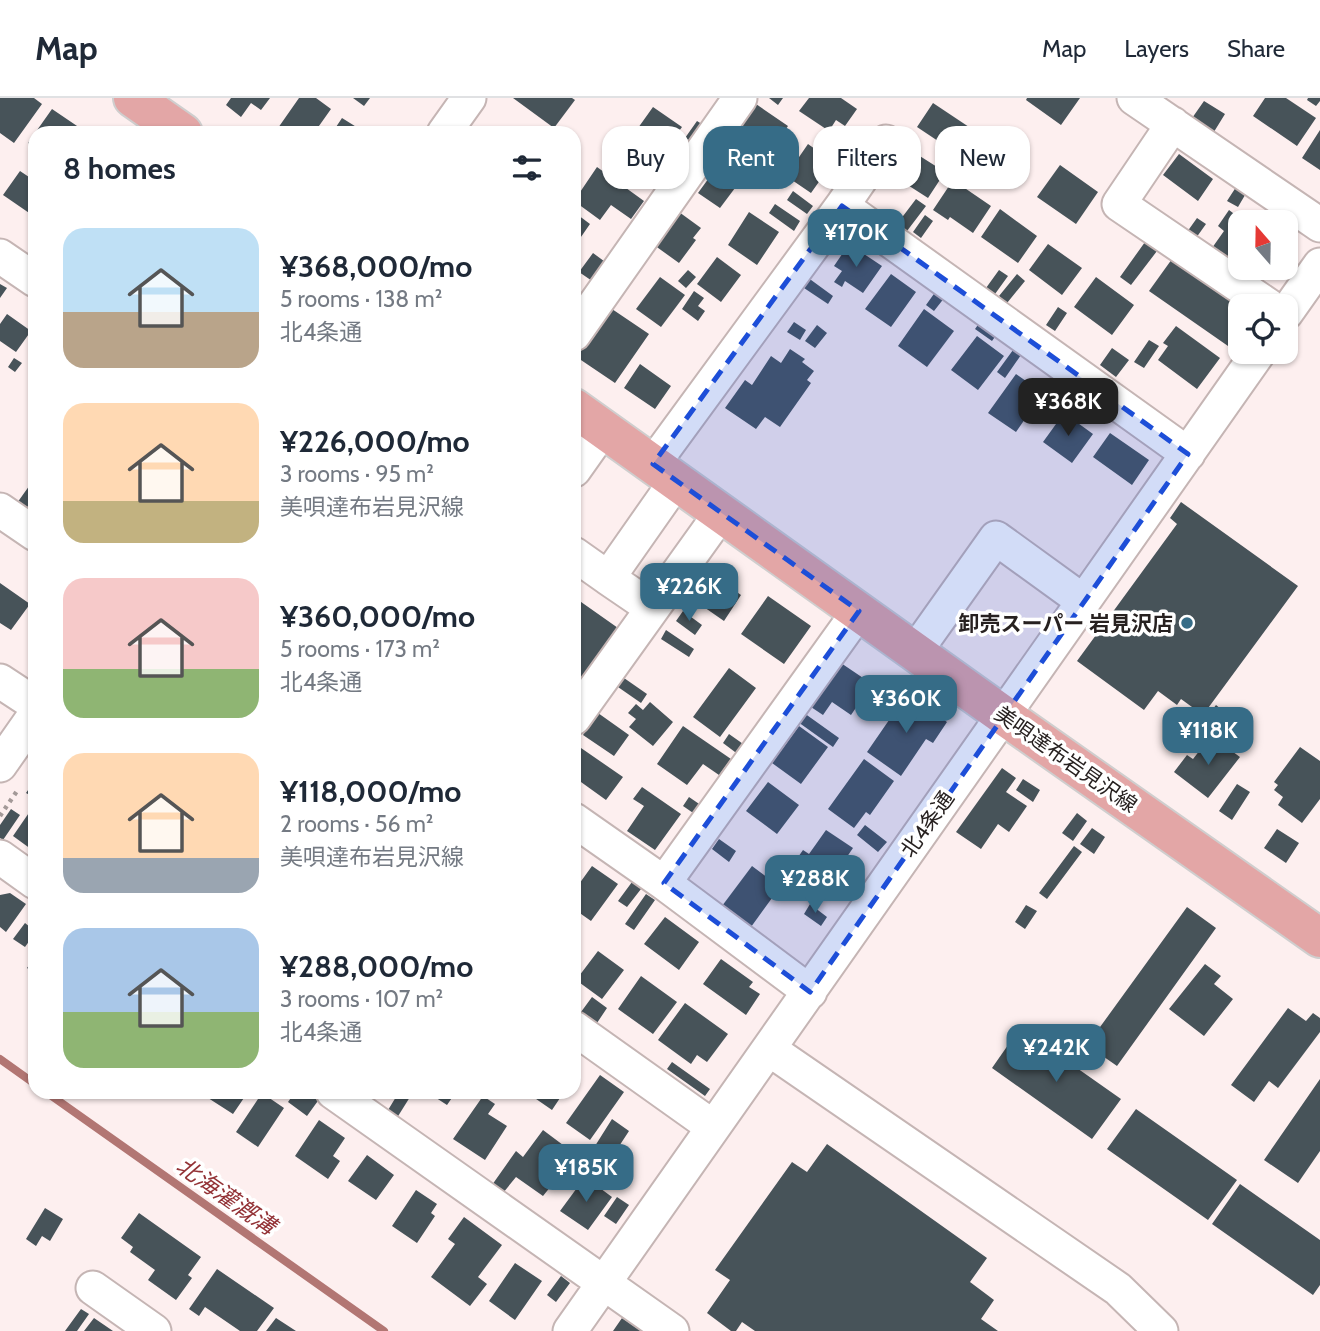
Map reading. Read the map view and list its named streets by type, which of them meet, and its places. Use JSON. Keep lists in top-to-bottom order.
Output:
{
  "streets": {
    "main road": ["美唄達布岩見沢線"],
    "street": ["北4条通"]
  },
  "crossings": [
    ["美唄達布岩見沢線", "北4条通"]
  ],
  "water": ["北海灌漑溝"],
  "places": ["卸売スーパー 岩見沢店"],
  "north": "top",
  "page": {
    "header": "Map",
    "nav": ["Map", "Layers", "Share"],
    "chip": [
      "Buy",
      "Rent",
      "Filters",
      "New"
    ],
    "heading": "8 homes",
    "price": [
      "¥170K",
      "¥368K",
      "¥226K",
      "¥360K",
      "¥118K",
      "¥288K",
      "¥242K",
      "¥185K"
    ],
    "list": [
      {
        "name": "¥368,000/mo",
        "note": "5 rooms · 138 m² · 北4条通"
      },
      {
        "name": "¥226,000/mo",
        "note": "3 rooms · 95 m² · 美唄達布岩見沢線"
      },
      {
        "name": "¥360,000/mo",
        "note": "5 rooms · 173 m² · 北4条通"
      },
      {
        "name": "¥118,000/mo",
        "note": "2 rooms · 56 m² · 美唄達布岩見沢線"
      },
      {
        "name": "¥288,000/mo",
        "note": "3 rooms · 107 m² · 北4条通"
      }
    ]
  }
}
